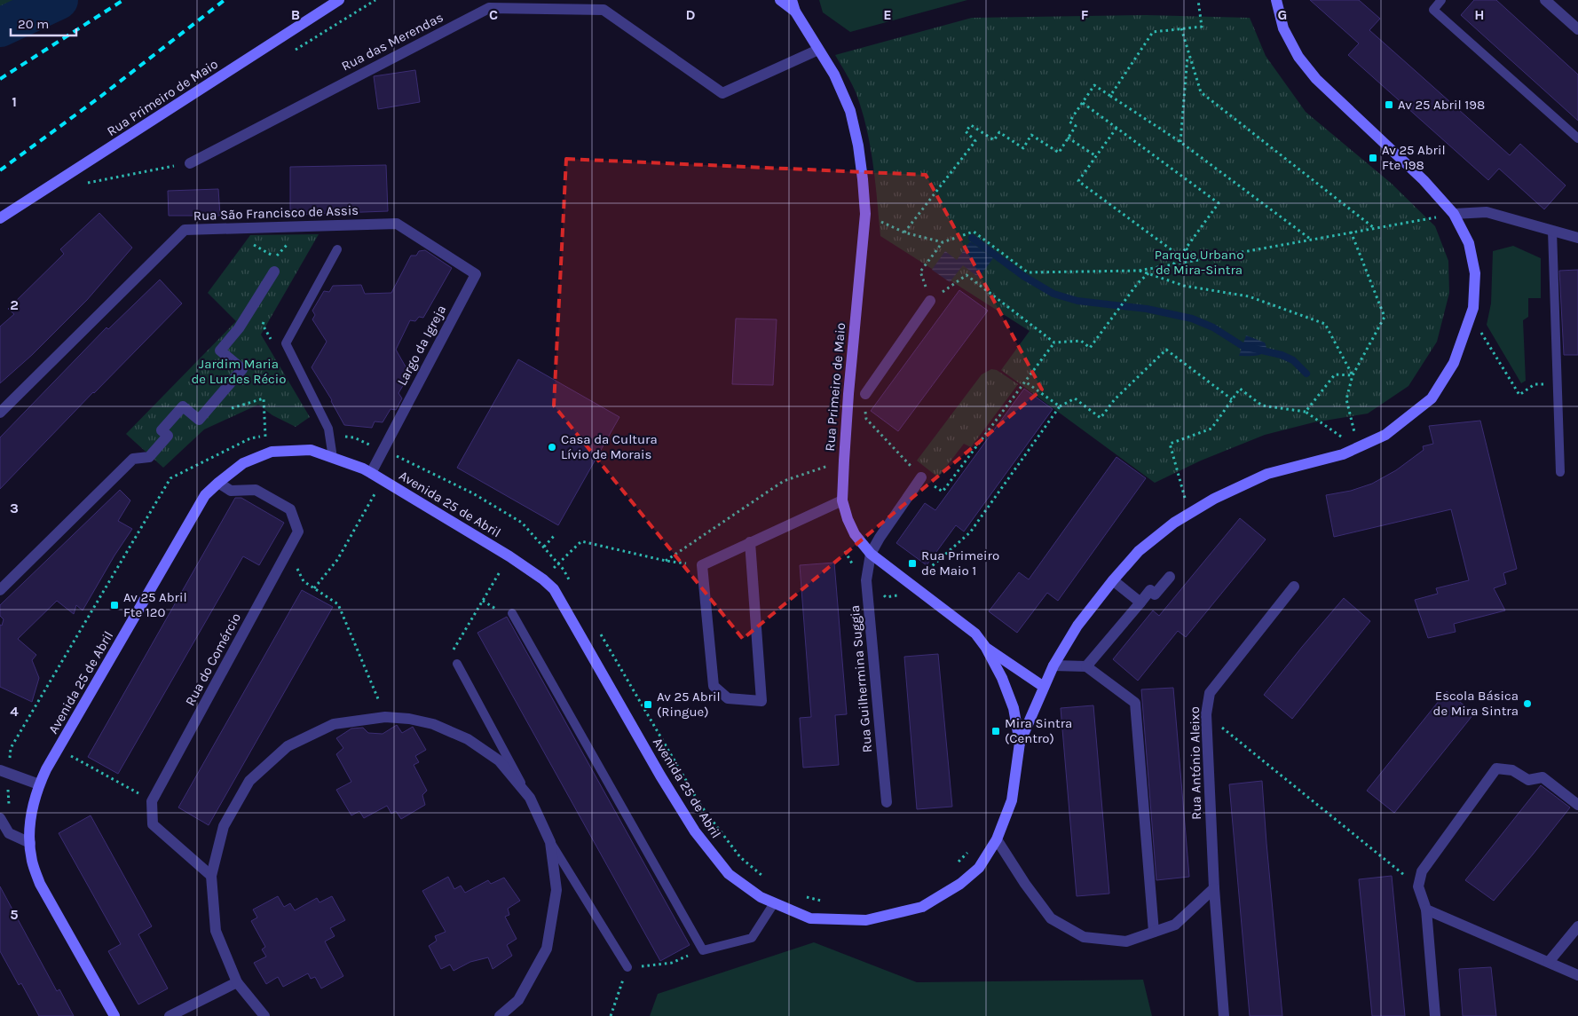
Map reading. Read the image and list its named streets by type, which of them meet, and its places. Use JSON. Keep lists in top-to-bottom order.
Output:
{
  "streets": {
    "street": [
      "Rua das Merendas",
      "Rua Primeiro de Maio",
      "Rua São Francisco de Assis",
      "Largo da Igreja",
      "Avenida 25 de Abril",
      "Rua do Comércio",
      "Rua Guilhermina Suggia",
      "Rua António Aleixo"
    ]
  },
  "crossings": [
    ["Rua das Merendas", "Rua Primeiro de Maio"],
    ["Rua Primeiro de Maio", "Avenida 25 de Abril"],
    ["Rua Primeiro de Maio", "Rua Guilhermina Suggia"],
    ["Rua São Francisco de Assis", "Largo da Igreja"],
    ["Largo da Igreja", "Avenida 25 de Abril"],
    ["Avenida 25 de Abril", "Rua do Comércio"]
  ],
  "parks": ["Parque Urbano de Mira-Sintra", "Jardim Maria de Lurdes Récio"],
  "places": {
    "transit": [
      "Av 25 Abril 198",
      "Av 25 Abril Fte 198",
      "Rua Primeiro de Maio 1",
      "Av 25 Abril Fte 120",
      "Av 25 Abril (Ringue)",
      "Mira Sintra (Centro)"
    ],
    "other": ["Casa da Cultura Lívio de Morais", "Escola Básica de Mira Sintra"]
  },
  "scale_bar": "20 m",
  "grid": {
    "columns": [
      "B",
      "C",
      "D",
      "E",
      "F",
      "G",
      "H"
    ],
    "rows": [
      "1",
      "2",
      "3",
      "4",
      "5"
    ]
  }
}
